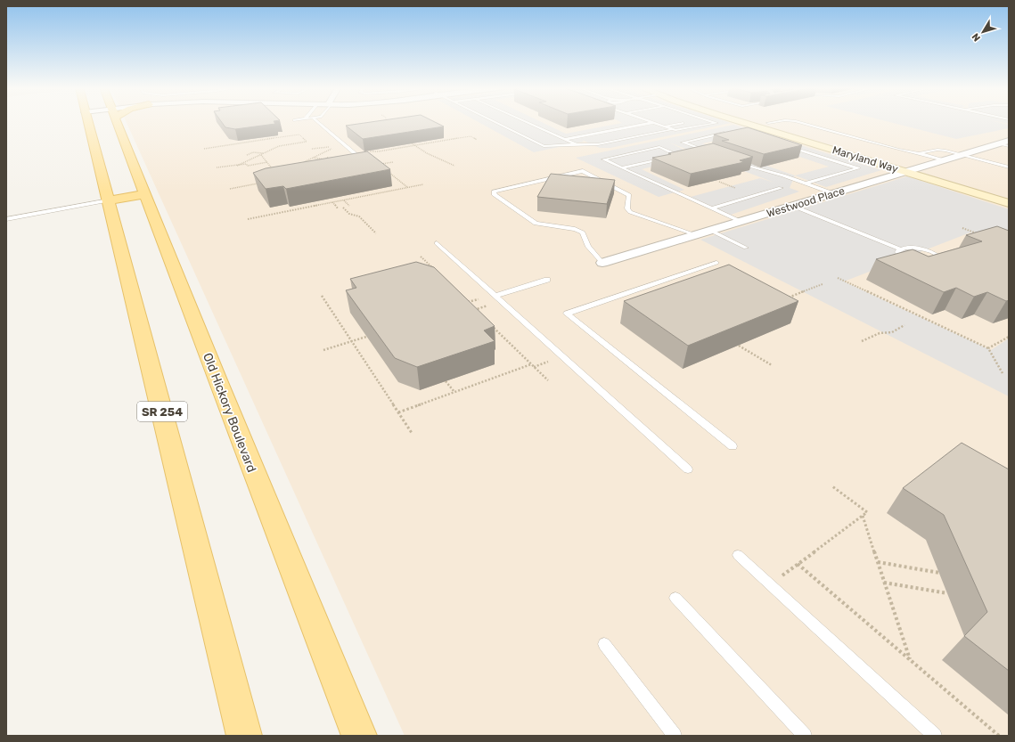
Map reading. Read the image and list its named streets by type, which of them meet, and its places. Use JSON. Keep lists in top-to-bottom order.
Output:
{
  "streets": {
    "main road": ["Maryland Way", "SR 254", "Old Hickory Boulevard"],
    "street": ["Westwood Place"]
  },
  "crossings": [
    ["Maryland Way", "Westwood Place"]
  ],
  "north": "bottom left"
}
